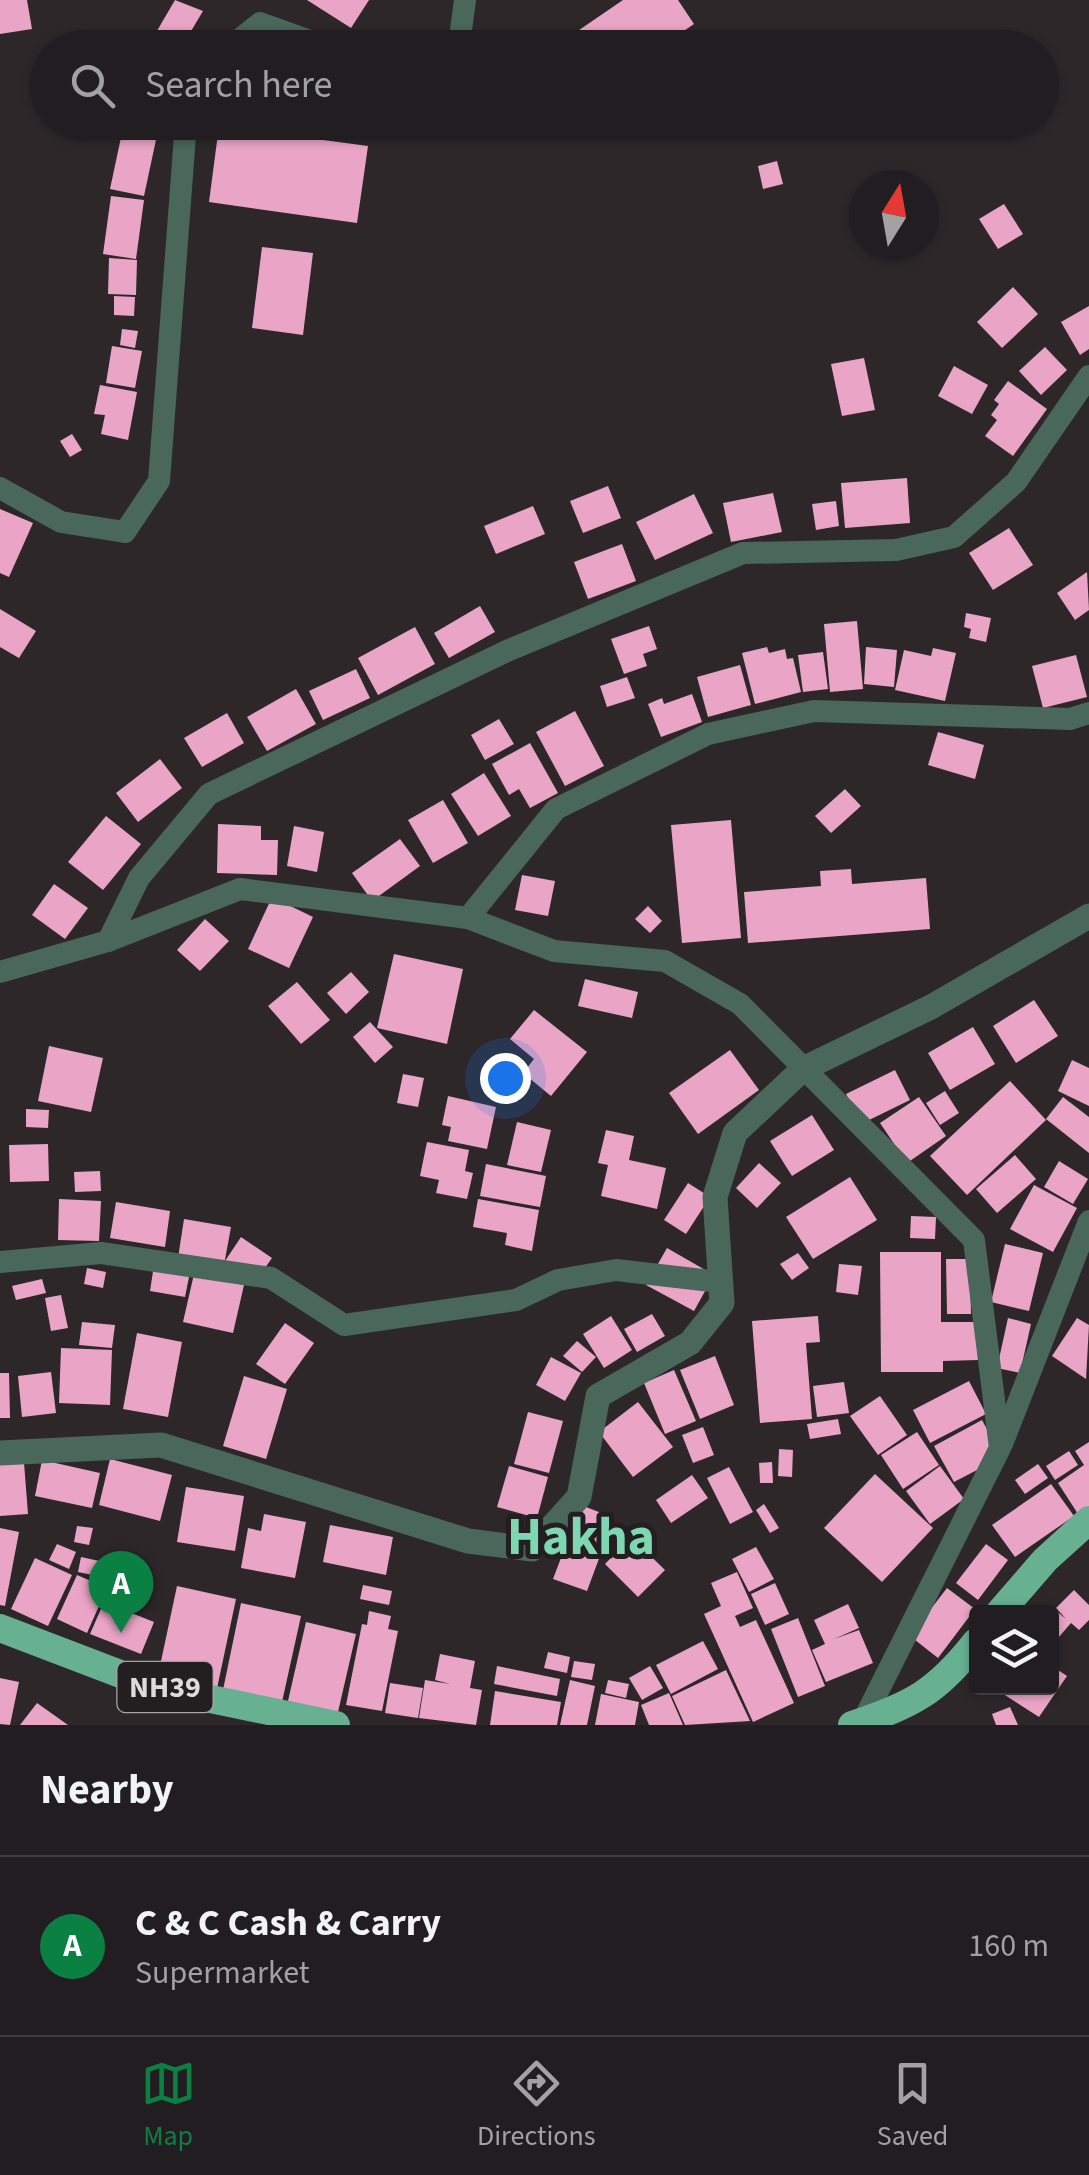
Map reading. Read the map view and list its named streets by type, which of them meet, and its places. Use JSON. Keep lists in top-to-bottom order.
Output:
{
  "streets": {
    "highway": ["NH39"]
  },
  "districts": ["Hakha"],
  "north": "top",
  "page": {
    "search": "Search here",
    "pins": "A",
    "heading": "Nearby",
    "list": [
      {
        "mark": "A",
        "name": "C & C Cash & Carry",
        "note": "Supermarket",
        "value": "160 m"
      }
    ],
    "nav": ["Map", "Directions", "Saved"]
  }
}
